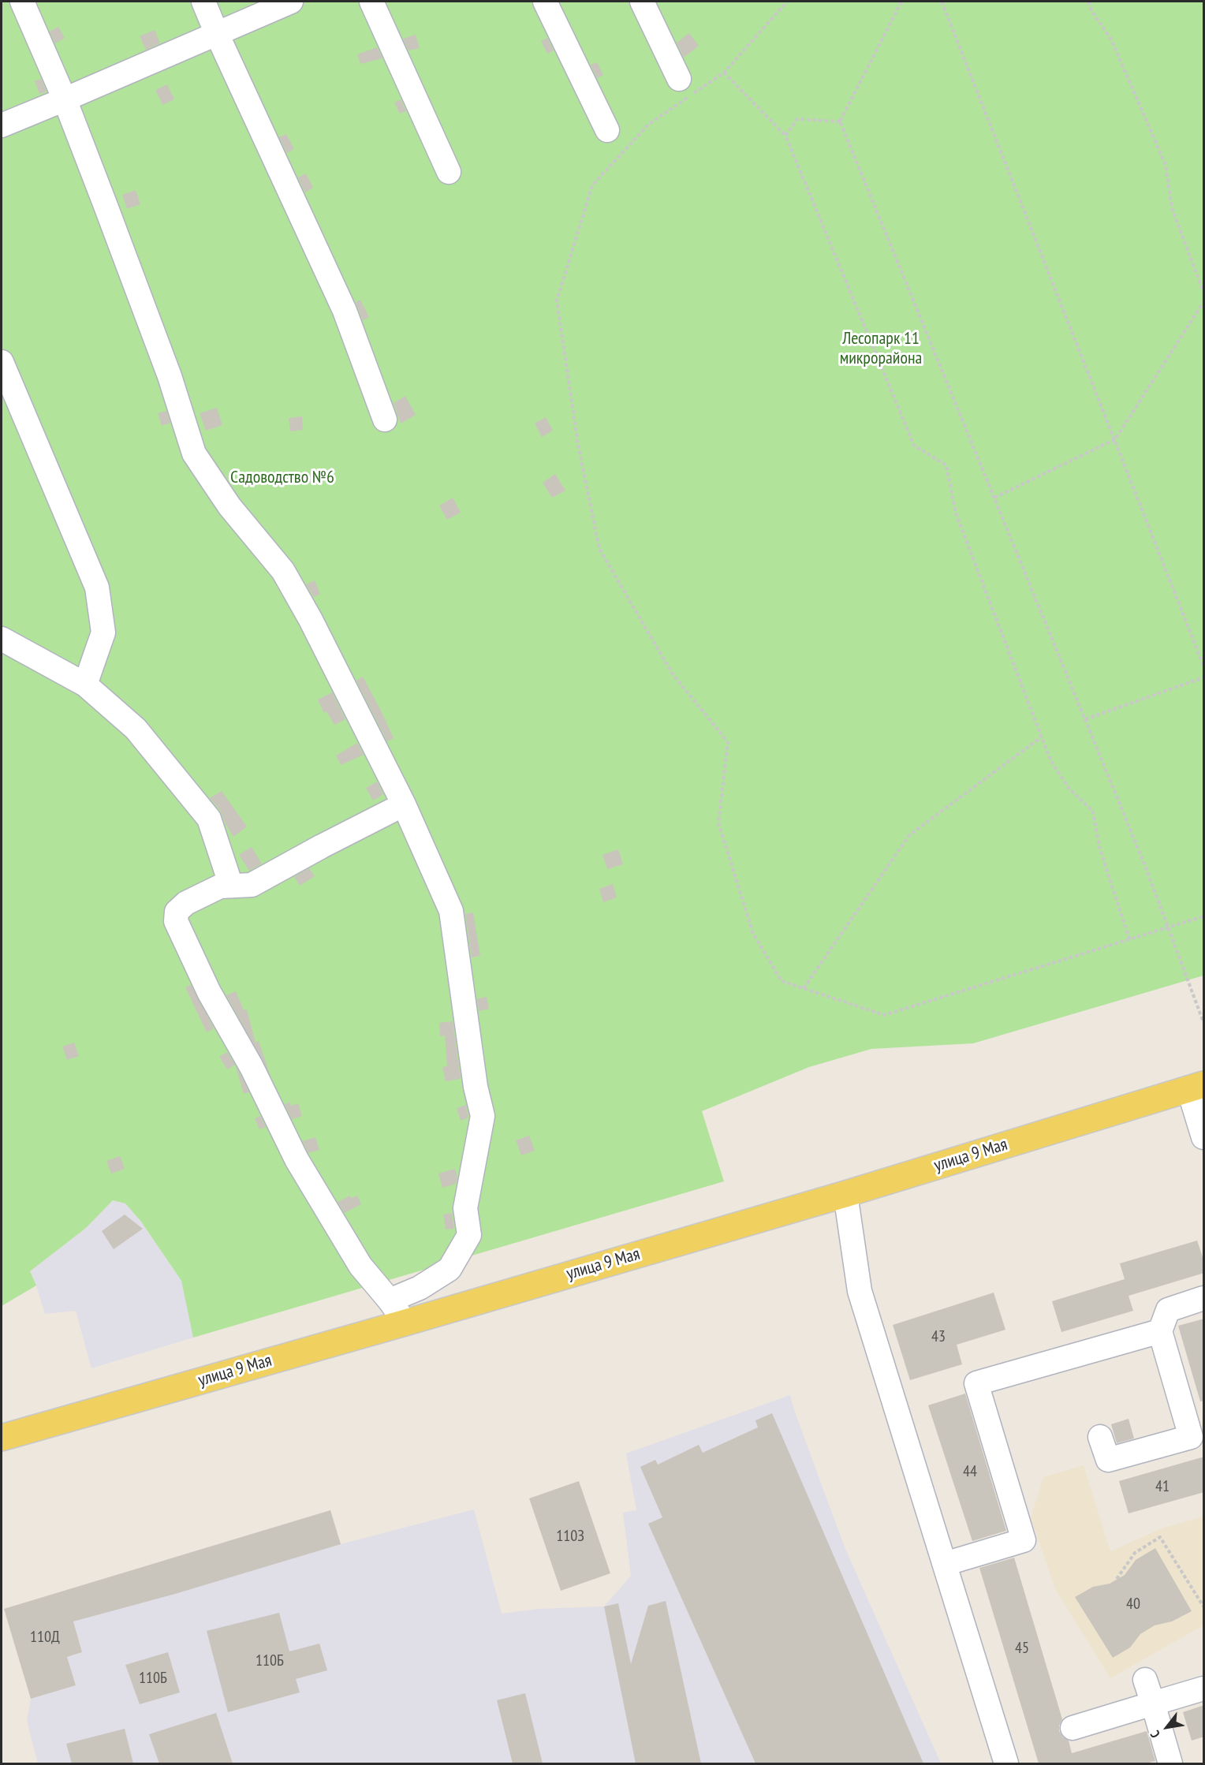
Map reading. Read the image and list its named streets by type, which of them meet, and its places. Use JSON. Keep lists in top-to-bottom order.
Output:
{
  "streets": {
    "main road": ["улица 9 Мая"]
  },
  "parks": ["Лесопарк 11 микрорайона", "Садоводство №6"],
  "house_numbers": [
    "43",
    "44",
    "41",
    "110З",
    "40",
    "110Д",
    "45",
    "110Б",
    "110Б"
  ],
  "north": "bottom left"
}
